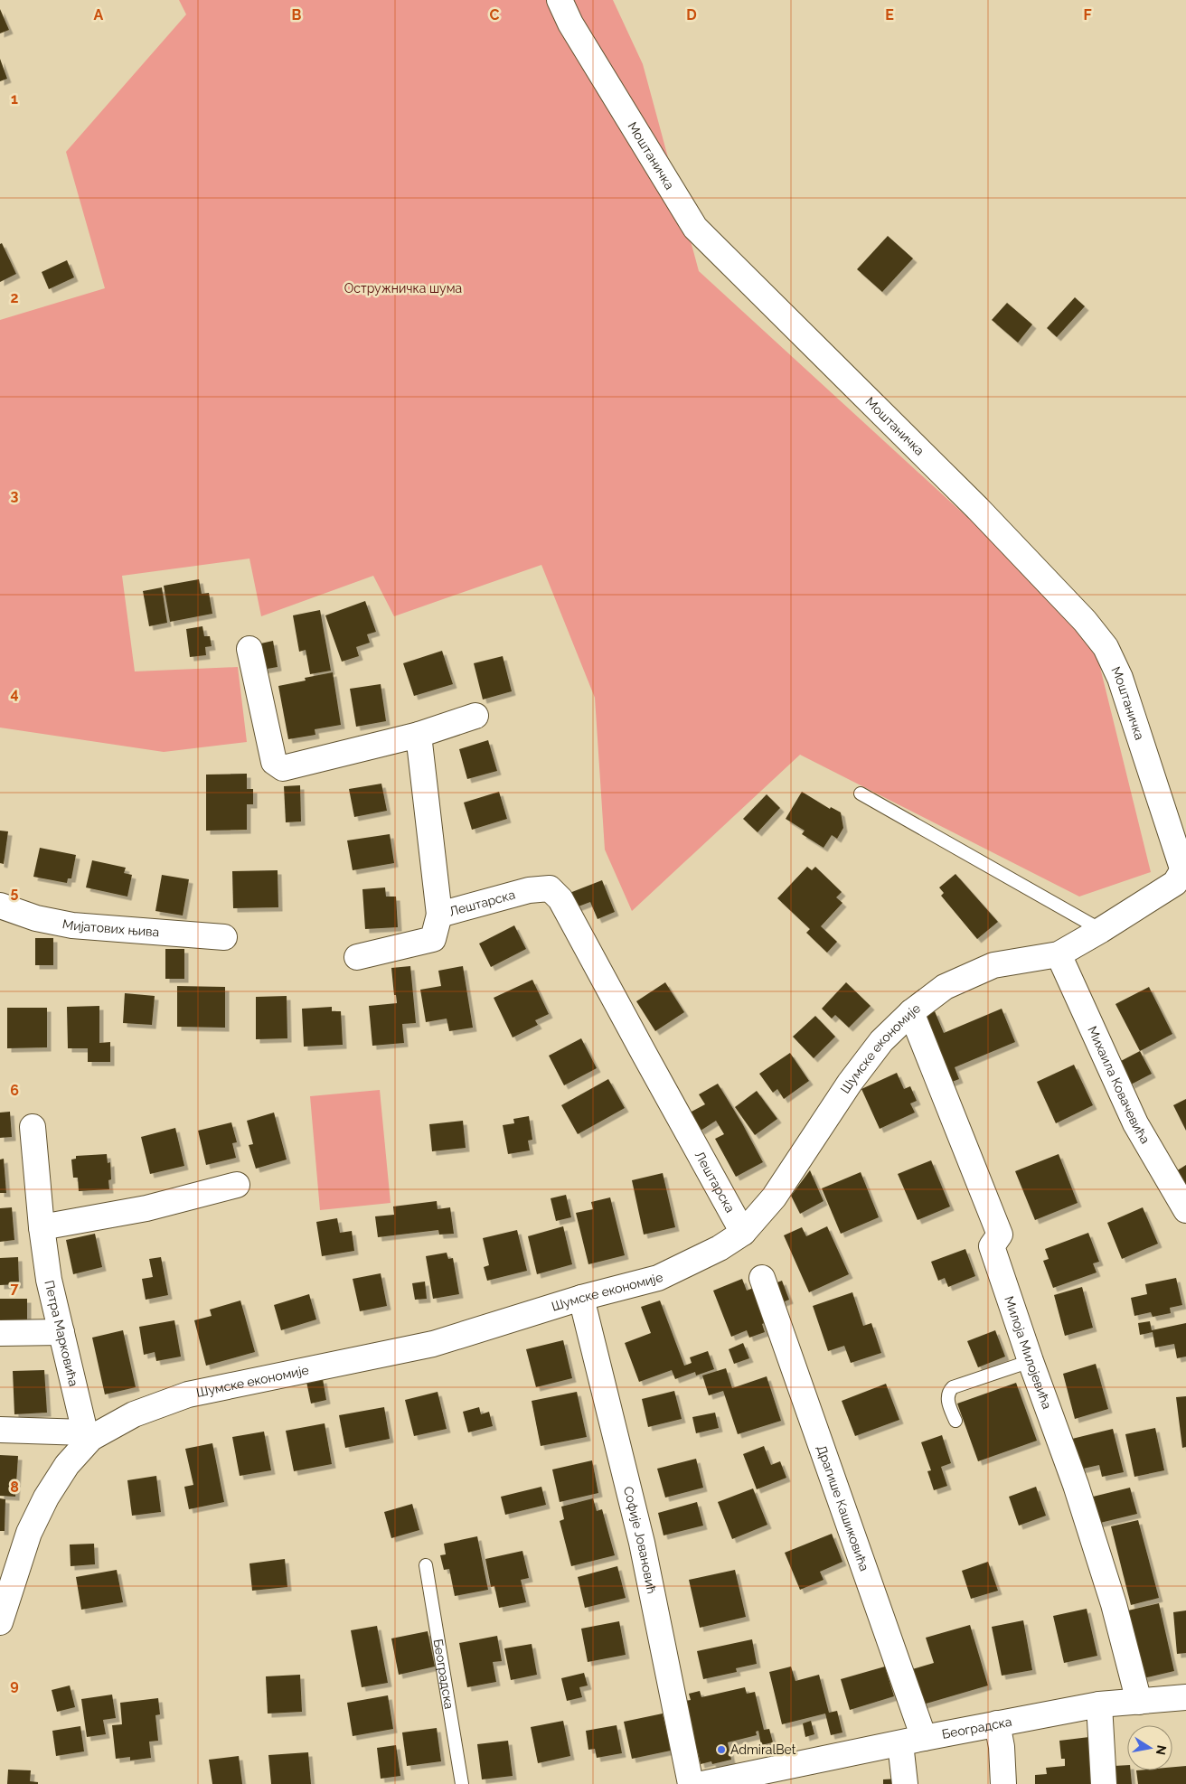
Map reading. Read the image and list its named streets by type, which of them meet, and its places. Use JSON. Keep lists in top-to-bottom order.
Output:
{
  "streets": {
    "street": [
      "Моштаничка",
      "Лештарска",
      "Мијатових њива",
      "Шумске економије",
      "Михаила Ковачевића",
      "Петра Марковића",
      "Милоја Милојевића",
      "Драгише Кашиковића",
      "Софије Јовановић",
      "Београдска"
    ]
  },
  "crossings": [
    ["Моштаничка", "Шумске економије"],
    ["Лештарска", "Шумске економије"],
    ["Шумске економије", "Михаила Ковачевића"],
    ["Шумске економије", "Петра Марковића"],
    ["Шумске економије", "Милоја Милојевића"],
    ["Шумске економије", "Софије Јовановић"],
    ["Милоја Милојевића", "Београдска"],
    ["Драгише Кашиковића", "Београдска"]
  ],
  "parks": ["Остружничка шума"],
  "places": ["AdmiralBet"],
  "north": "right",
  "grid": {
    "columns": [
      "A",
      "B",
      "C",
      "D",
      "E",
      "F"
    ],
    "rows": [
      "1",
      "2",
      "3",
      "4",
      "5",
      "6",
      "7",
      "8",
      "9"
    ]
  }
}
